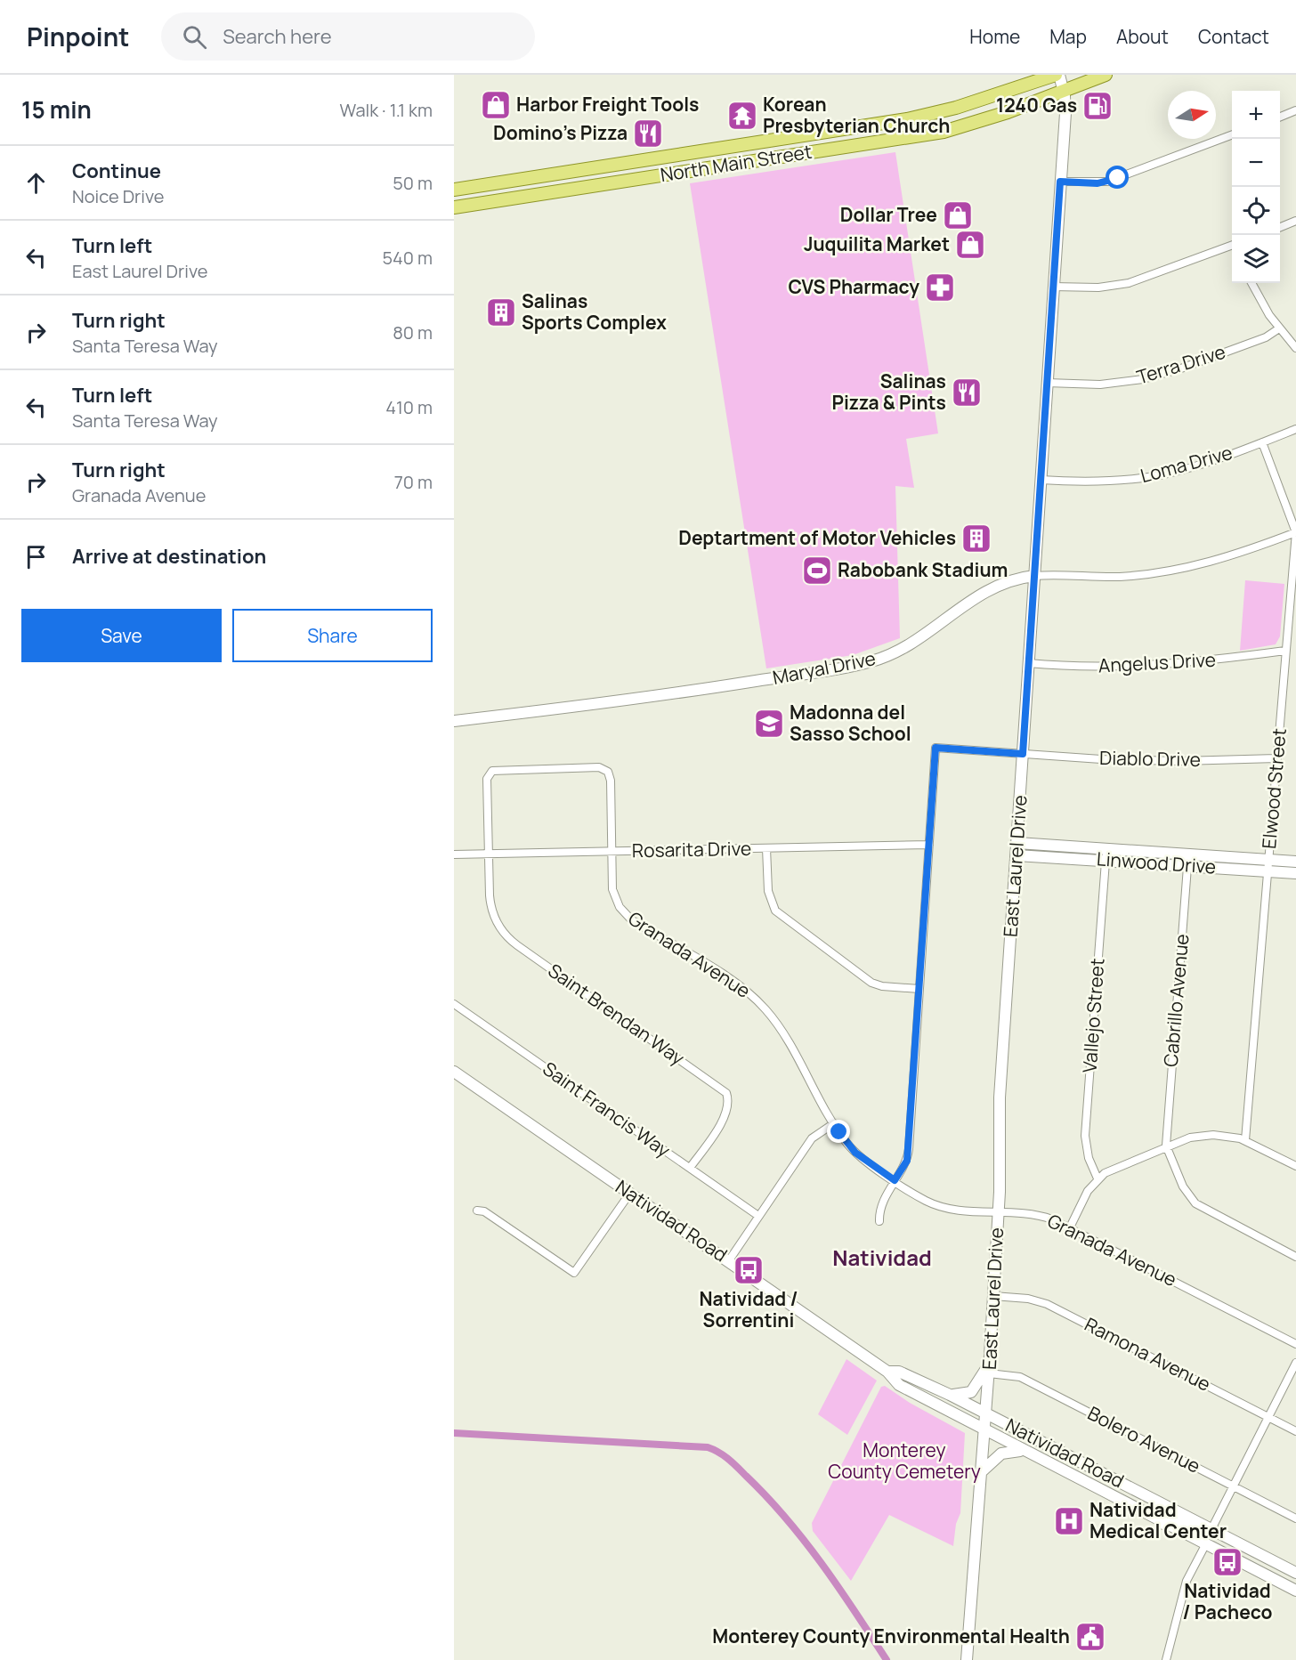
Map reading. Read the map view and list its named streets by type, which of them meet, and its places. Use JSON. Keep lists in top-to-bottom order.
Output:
{
  "streets": {
    "main road": [
      "North Main Street",
      "Maryal Drive",
      "Linwood Drive",
      "East Laurel Drive",
      "Natividad Road"
    ],
    "street": [
      "Terra Drive",
      "Loma Drive",
      "Angelus Drive",
      "Diablo Drive",
      "Elwood Street",
      "Rosarita Drive",
      "Granada Avenue",
      "Cabrillo Avenue",
      "Saint Brendan Way",
      "Vallejo Street",
      "Saint Francis Way",
      "Ramona Avenue",
      "Bolero Avenue"
    ]
  },
  "crossings": [
    ["North Main Street", "East Laurel Drive"],
    ["Terra Drive", "East Laurel Drive"],
    ["Loma Drive", "Elwood Street"],
    ["Loma Drive", "East Laurel Drive"],
    ["Angelus Drive", "Elwood Street"],
    ["Angelus Drive", "East Laurel Drive"],
    ["Maryal Drive", "Elwood Street"],
    ["Maryal Drive", "East Laurel Drive"],
    ["Diablo Drive", "Elwood Street"],
    ["Diablo Drive", "Rosarita Drive"],
    ["Diablo Drive", "East Laurel Drive"],
    ["Elwood Street", "Linwood Drive"],
    ["Rosarita Drive", "Granada Avenue"],
    ["Rosarita Drive", "Saint Brendan Way"],
    ["Linwood Drive", "East Laurel Drive"],
    ["Linwood Drive", "Cabrillo Avenue"],
    ["Linwood Drive", "Vallejo Street"],
    ["East Laurel Drive", "Granada Avenue"],
    ["East Laurel Drive", "Natividad Road"],
    ["East Laurel Drive", "Ramona Avenue"],
    ["East Laurel Drive", "Bolero Avenue"],
    ["Granada Avenue", "Saint Brendan Way"],
    ["Saint Brendan Way", "Saint Francis Way"]
  ],
  "districts": ["Natividad"],
  "parks": ["Monterey County Cemetery"],
  "places": {
    "shop": ["Harbor Freight Tools", "Dollar Tree", "Juquilita Market"],
    "fuel station": ["1240 Gas"],
    "temple": ["Korean Presbyterian Church"],
    "restaurant": ["Domino's Pizza", "Salinas Pizza & Pints"],
    "pharmacy": ["CVS Pharmacy"],
    "building": ["Salinas Sports Complex", "Deptartment of Motor Vehicles"],
    "sports": ["Rabobank Stadium"],
    "school or university": ["Madonna del Sasso School"],
    "bus stop": ["Natividad / Sorrentini", "Natividad / Pacheco"],
    "hospital": ["Natividad Medical Center"],
    "public building": ["Monterey County Environmental Health"]
  },
  "north": "right",
  "page": {
    "header": "Pinpoint",
    "search": "Search here",
    "nav": [
      "Home",
      "Map",
      "About",
      "Contact"
    ],
    "heading": ["15 min", "Walk · 1.1 km"],
    "map_buttons": ["+", "−"],
    "list": [
      ["Continue", "Noice Drive", "50 m"],
      ["Turn left", "East Laurel Drive", "540 m"],
      ["Turn right", "Santa Teresa Way", "80 m"],
      ["Turn left", "Santa Teresa Way", "410 m"],
      ["Turn right", "Granada Avenue", "70 m"],
      "Arrive at destination"
    ],
    "buttons": ["Save", "Share"]
  }
}
